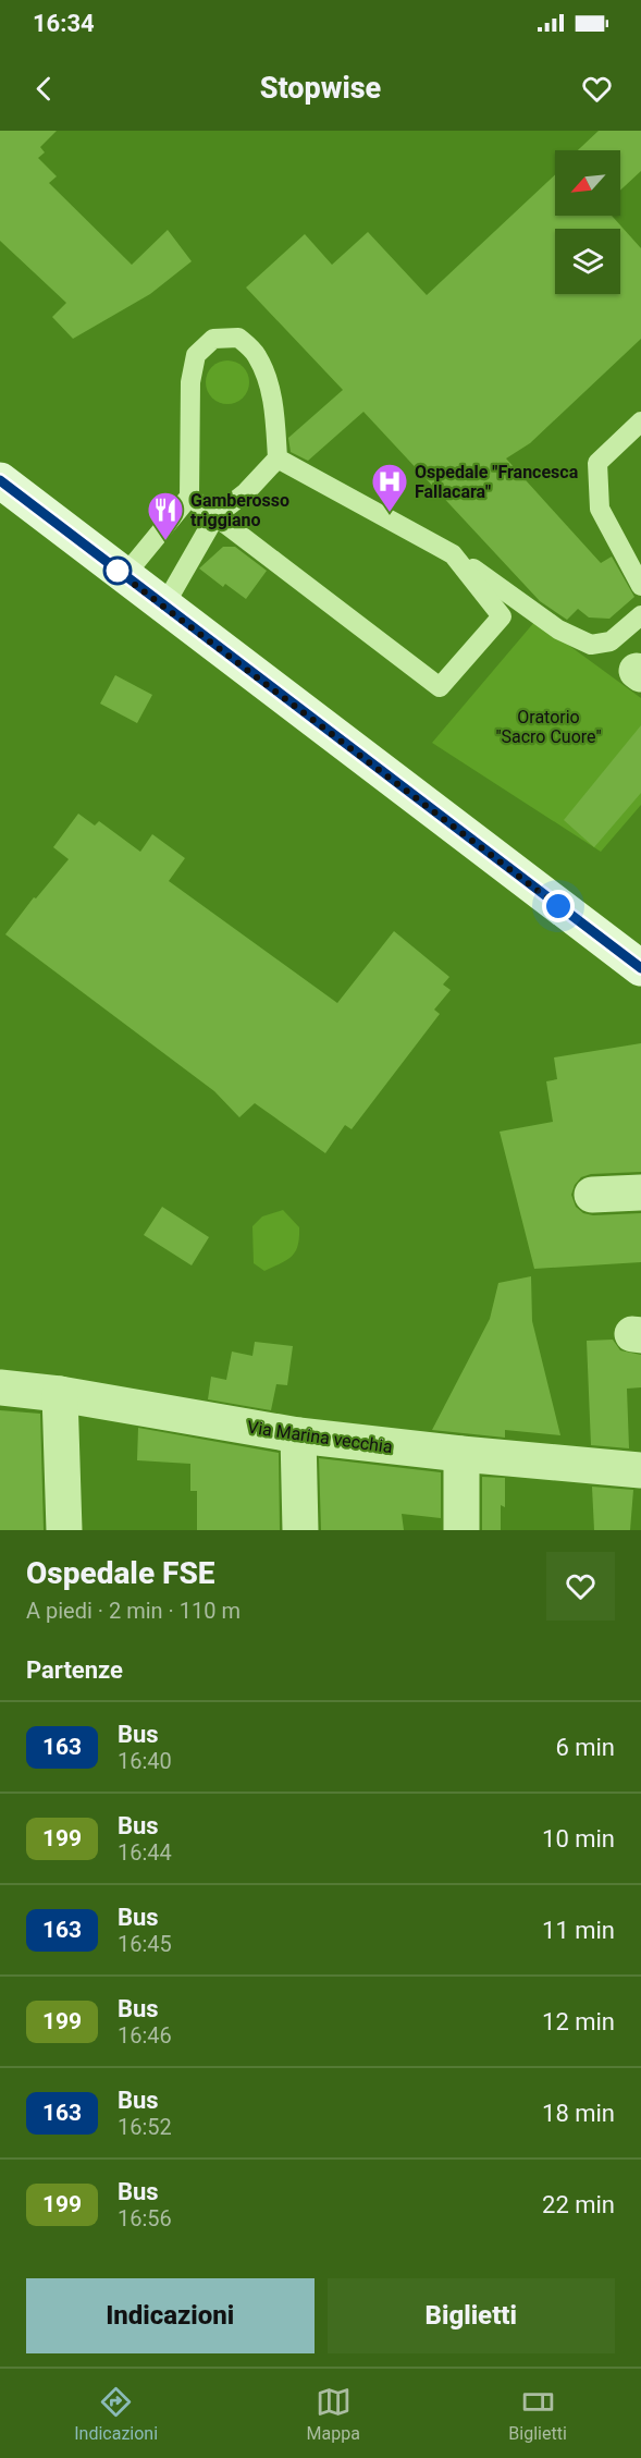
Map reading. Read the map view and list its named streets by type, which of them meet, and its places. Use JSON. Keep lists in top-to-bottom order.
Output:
{
  "streets": {
    "street": ["Via Marina vecchia"]
  },
  "parks": ["Oratorio \"Sacro Cuore\""],
  "places": {
    "hospital": ["Ospedale \"Francesca Fallacara\""],
    "restaurant": ["Gamberosso triggiano"]
  },
  "lines": ["bus line 163"],
  "north": "bottom left",
  "page": {
    "status": "16:34",
    "header": "Stopwise",
    "heading": [
      ["Ospedale FSE", "A piedi · 2 min · 110 m"],
      "Partenze"
    ],
    "list": [
      {
        "mark": "163",
        "name": "Bus",
        "note": "16:40",
        "value": "6 min"
      },
      {
        "mark": "199",
        "name": "Bus",
        "note": "16:44",
        "value": "10 min"
      },
      {
        "mark": "163",
        "name": "Bus",
        "note": "16:45",
        "value": "11 min"
      },
      {
        "mark": "199",
        "name": "Bus",
        "note": "16:46",
        "value": "12 min"
      },
      {
        "mark": "163",
        "name": "Bus",
        "note": "16:52",
        "value": "18 min"
      },
      {
        "mark": "199",
        "name": "Bus",
        "note": "16:56",
        "value": "22 min"
      }
    ],
    "buttons": ["Indicazioni", "Biglietti"],
    "tabs": ["Indicazioni", "Mappa", "Biglietti"]
  }
}
